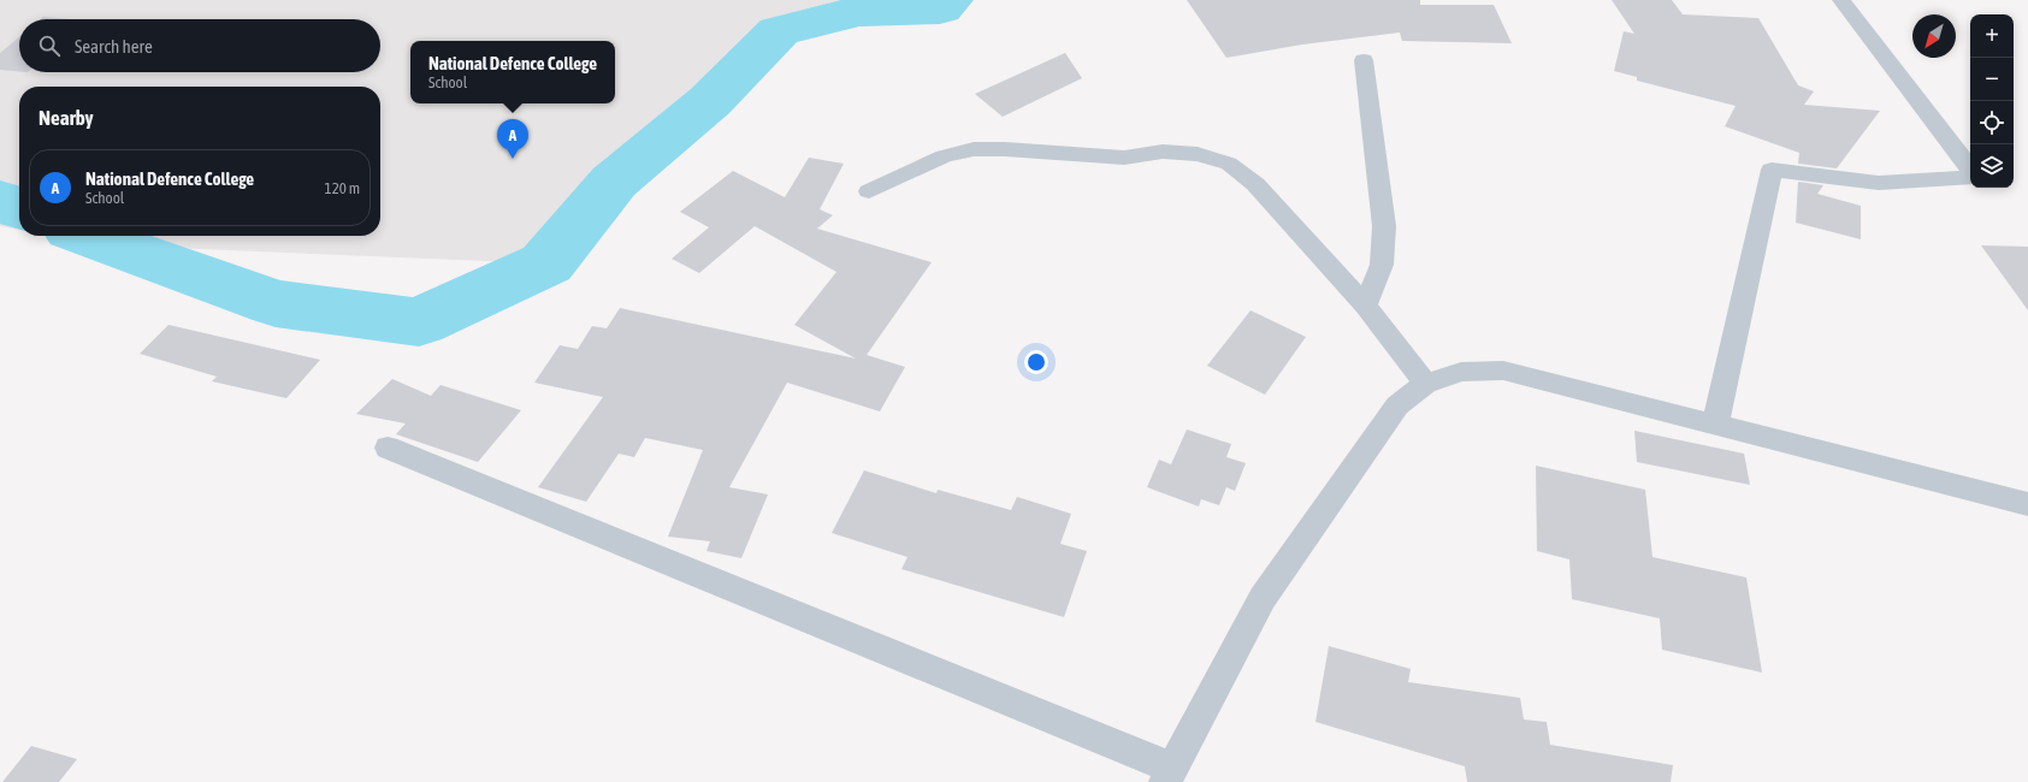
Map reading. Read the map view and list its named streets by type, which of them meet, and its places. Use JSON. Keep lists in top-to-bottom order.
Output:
{
  "north": "bottom left",
  "page": {
    "map_buttons": ["+", "−"],
    "search": "Search here",
    "popup": ["National Defence College", "School"],
    "heading": "Nearby",
    "pins": "A",
    "list": [
      {
        "mark": "A",
        "name": "National Defence College",
        "note": "School",
        "value": "120 m"
      }
    ]
  }
}
